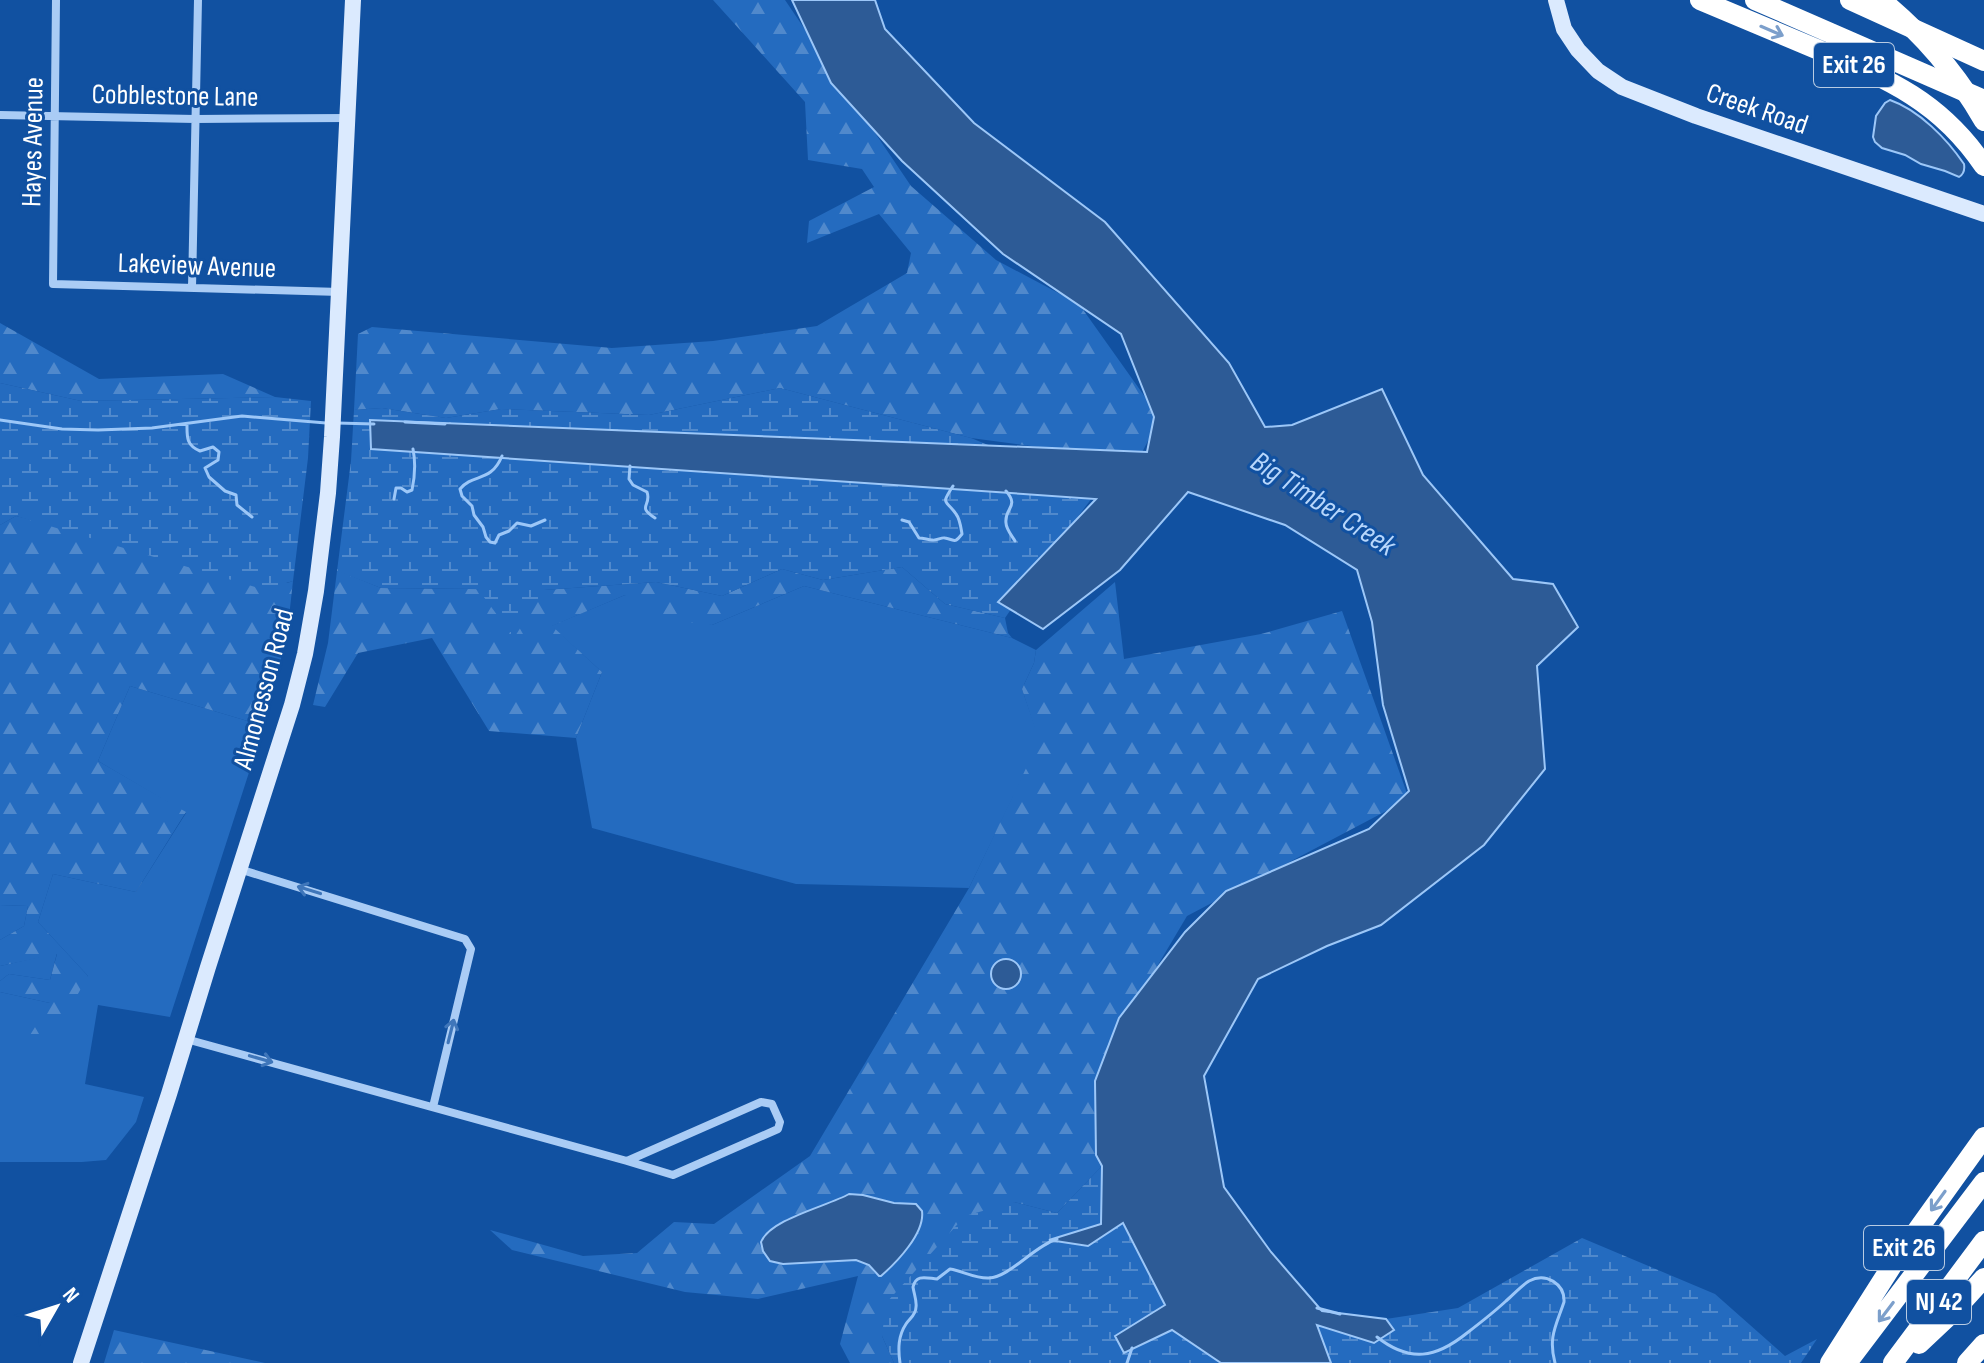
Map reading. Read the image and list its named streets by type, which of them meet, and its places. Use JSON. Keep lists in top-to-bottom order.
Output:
{
  "streets": {
    "highway": ["Exit 26", "NJ 42"],
    "main road": ["Creek Road", "Almonesson Road"],
    "street": ["Cobblestone Lane", "Hayes Avenue", "Lakeview Avenue"]
  },
  "crossings": [
    ["Cobblestone Lane", "Hayes Avenue"],
    ["Cobblestone Lane", "Almonesson Road"],
    ["Hayes Avenue", "Lakeview Avenue"],
    ["Lakeview Avenue", "Almonesson Road"]
  ],
  "water": ["Big Timber Creek"],
  "north": "top right"
}
